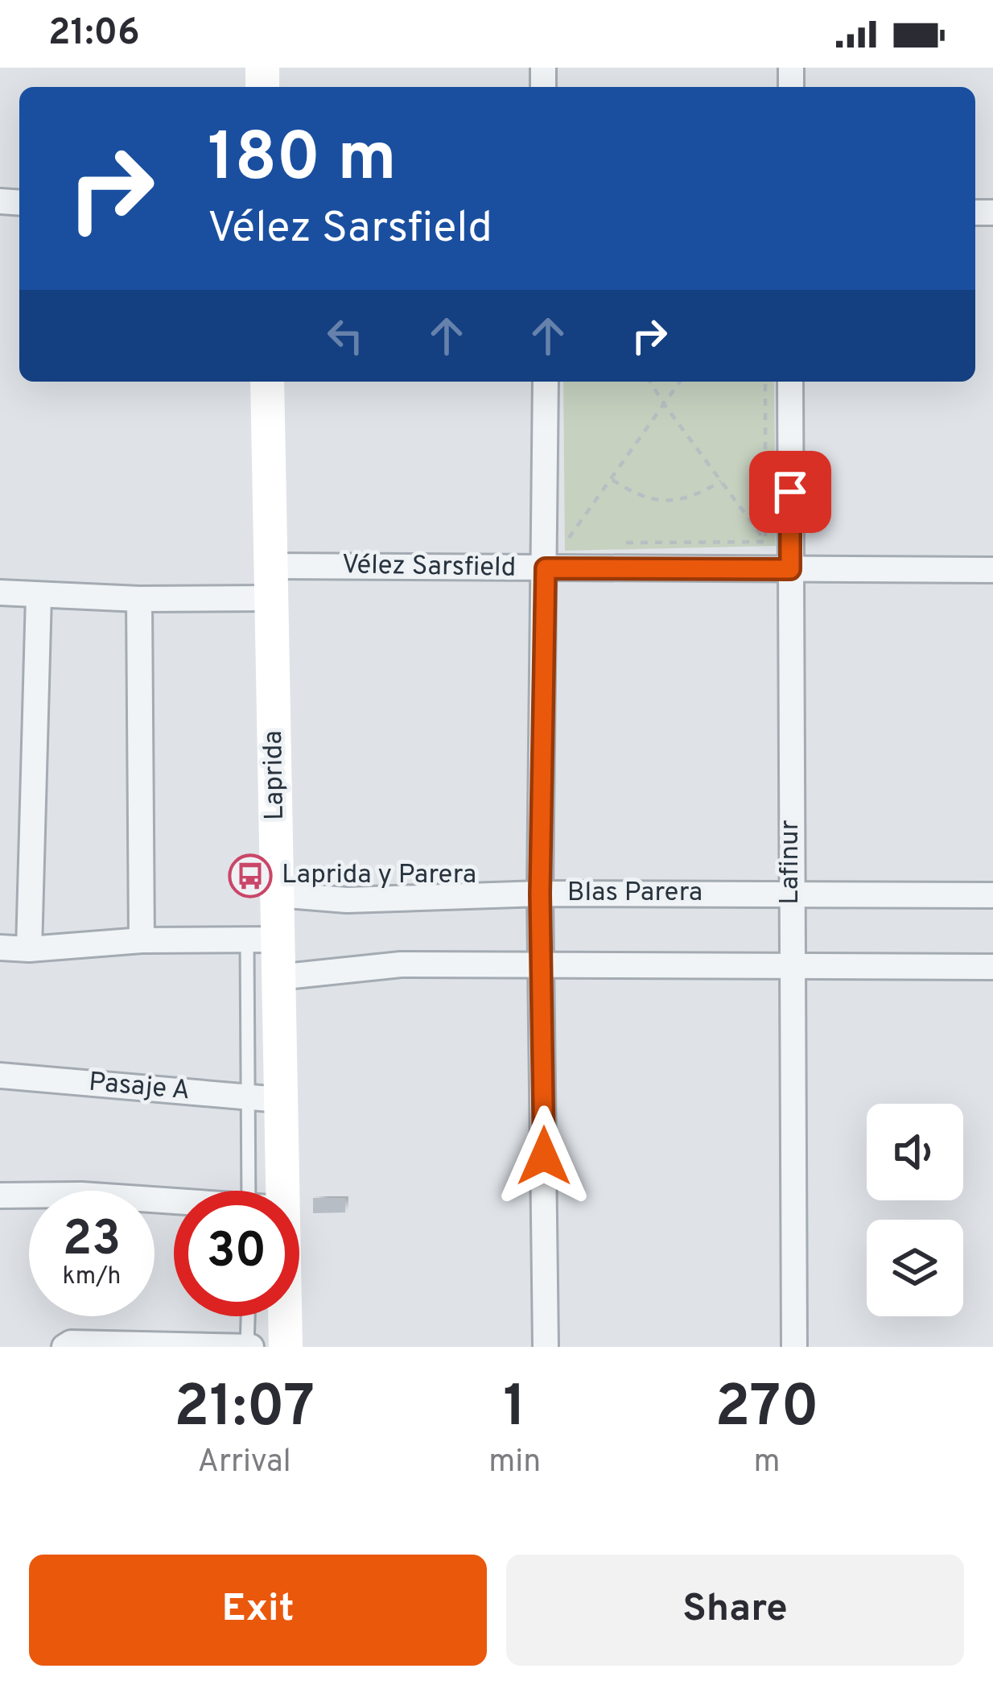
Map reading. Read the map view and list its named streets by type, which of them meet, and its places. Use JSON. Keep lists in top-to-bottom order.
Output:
{
  "streets": {
    "street": [
      "Vélez Sarsfield",
      "Laprida",
      "Lafinur",
      "Blas Parera",
      "Pasaje A"
    ]
  },
  "crossings": [
    ["Vélez Sarsfield", "Laprida"],
    ["Vélez Sarsfield", "Lafinur"],
    ["Laprida", "Blas Parera"],
    ["Laprida", "Pasaje A"],
    ["Lafinur", "Blas Parera"]
  ],
  "places": {
    "bus stop": ["Laprida y Parera"]
  },
  "page": {
    "status": "21:06",
    "turn": ["180 m", "Vélez Sarsfield"],
    "speed": "23 km/h",
    "limit": "30",
    "eta": [
      "21:07",
      "Arrival",
      "1",
      "min",
      "270",
      "m"
    ],
    "buttons": ["Exit", "Share"]
  }
}
